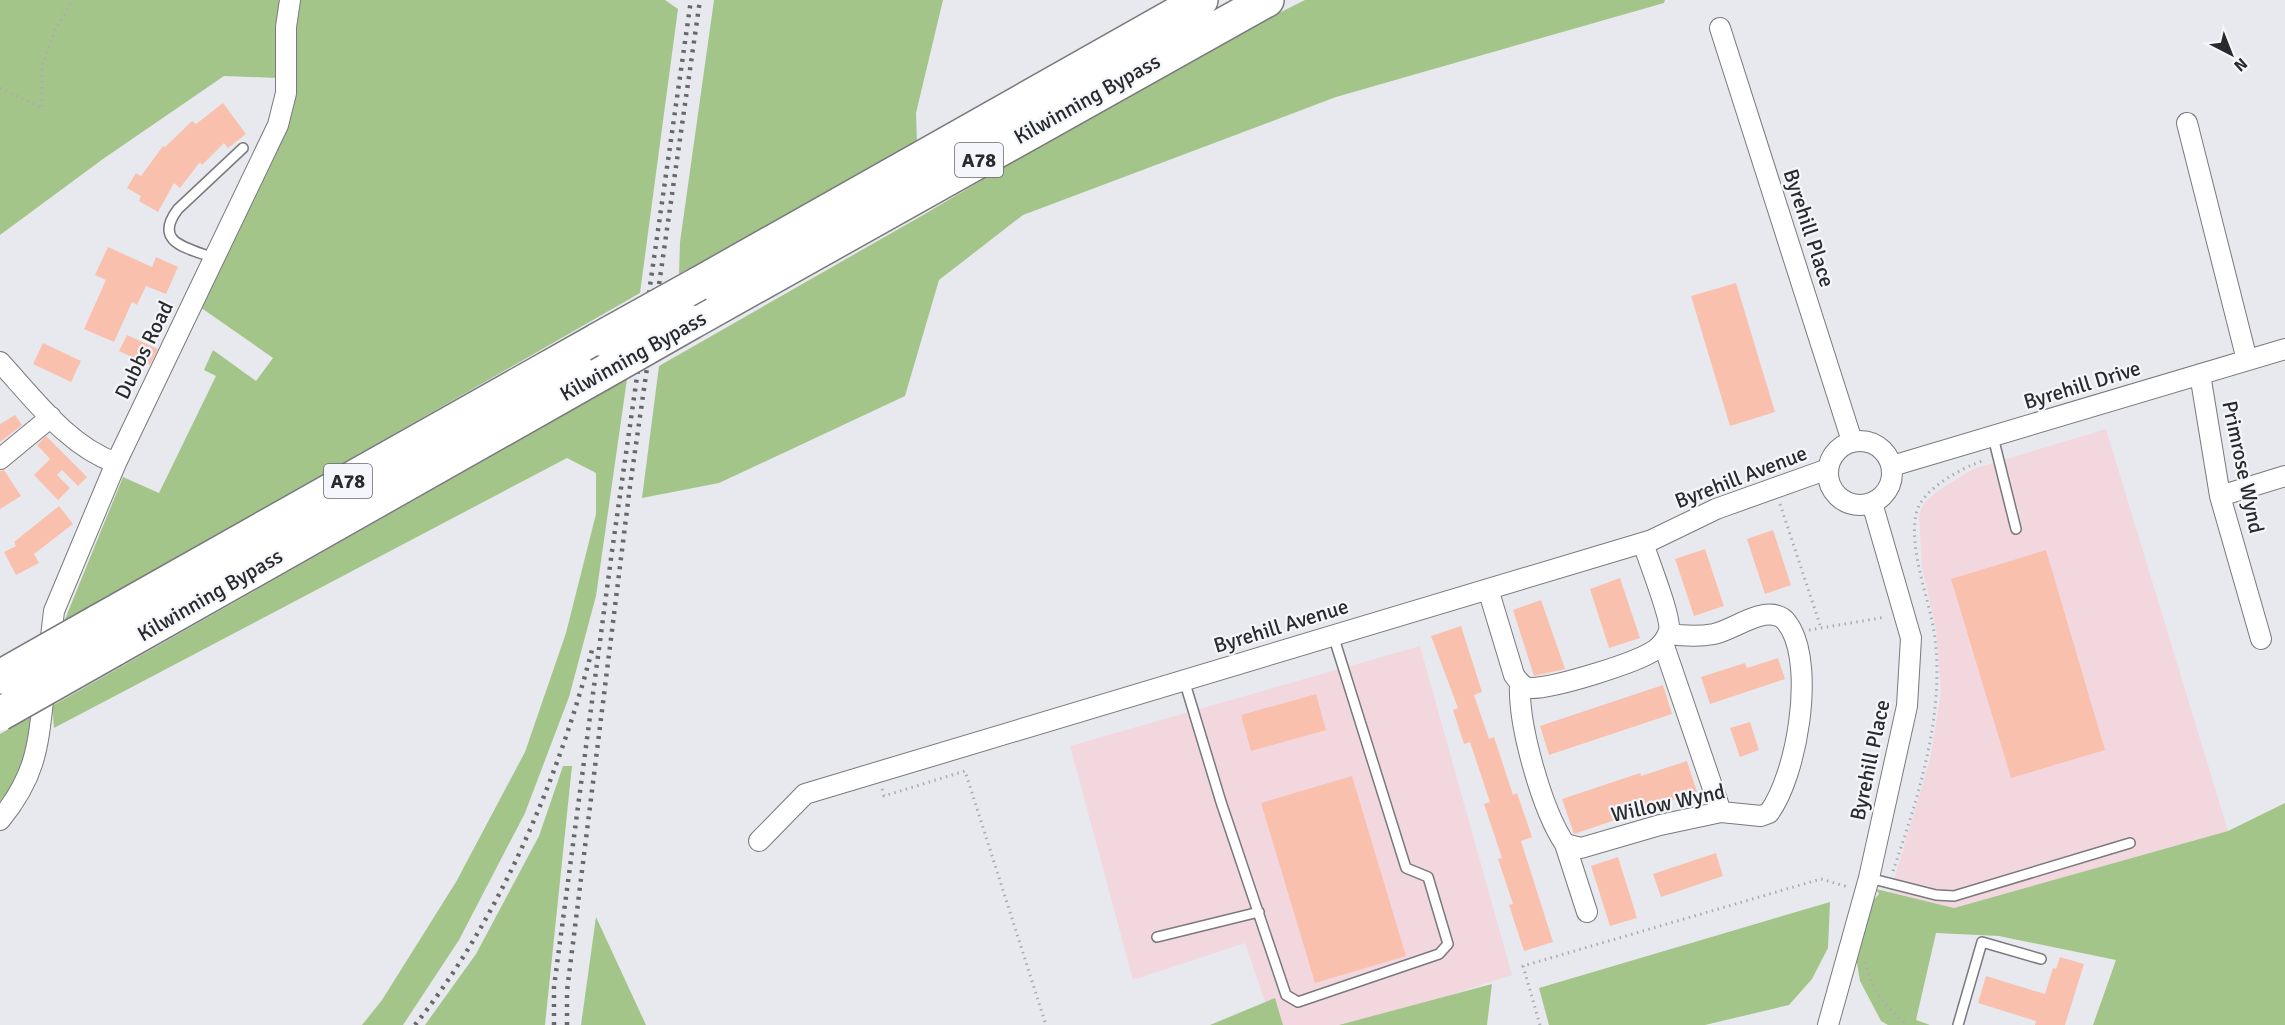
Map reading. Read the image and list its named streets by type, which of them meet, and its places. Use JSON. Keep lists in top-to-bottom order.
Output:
{
  "streets": {
    "highway": ["Kilwinning Bypass", "A78"],
    "street": [
      "Byrehill Place",
      "Dubbs Road",
      "Byrehill Drive",
      "Primrose Wynd",
      "Byrehill Avenue",
      "Willow Wynd"
    ]
  },
  "crossings": [
    ["Byrehill Place", "Byrehill Drive"],
    ["Byrehill Place", "Byrehill Avenue"],
    ["Byrehill Drive", "Primrose Wynd"],
    ["Byrehill Drive", "Byrehill Avenue"]
  ],
  "north": "bottom right"
}
